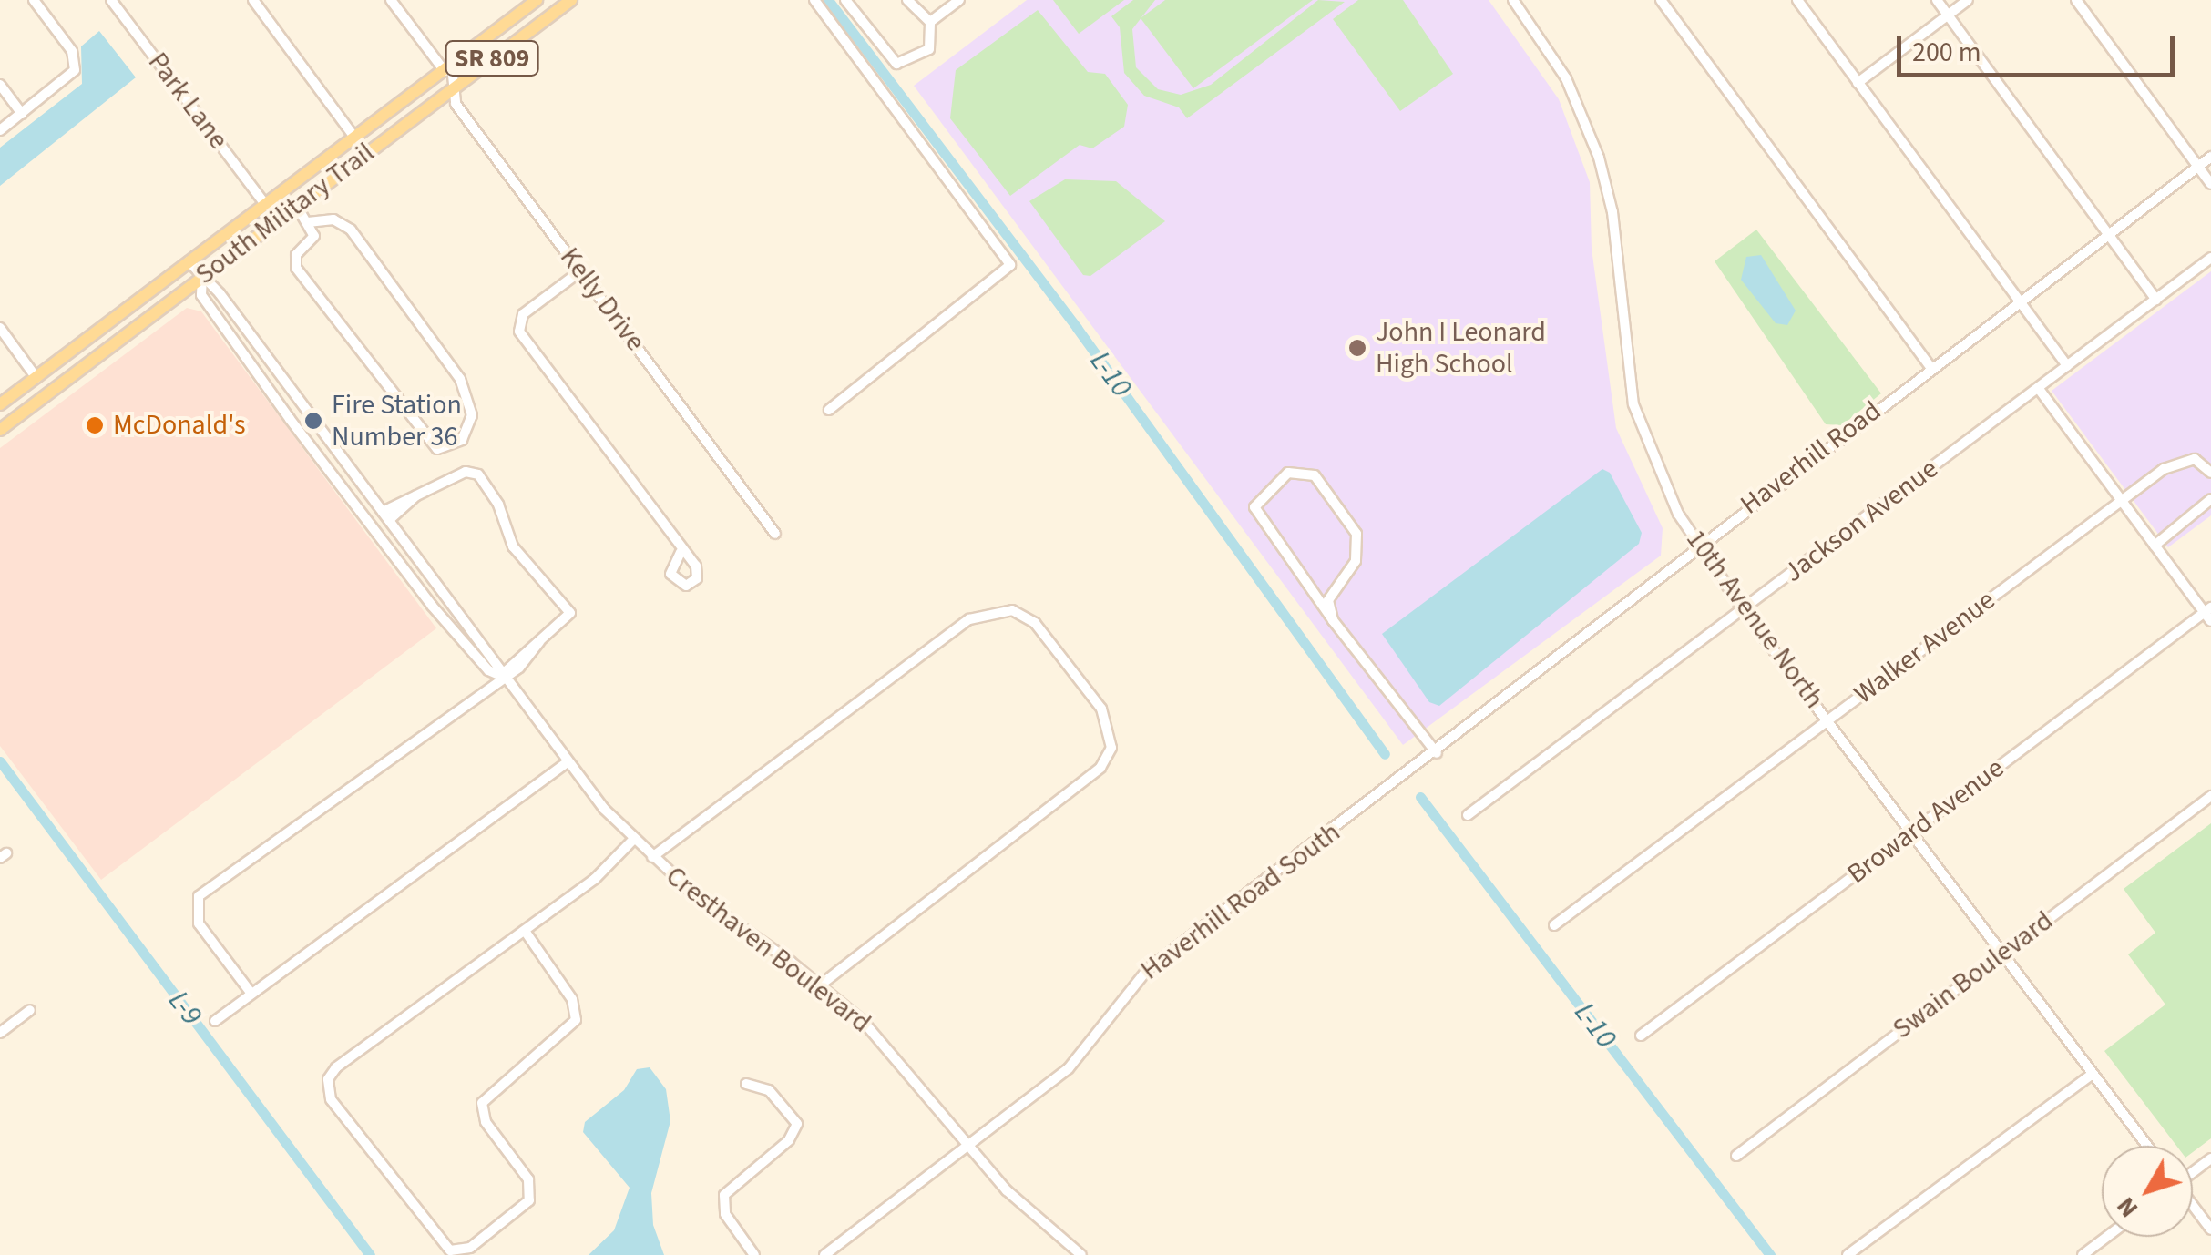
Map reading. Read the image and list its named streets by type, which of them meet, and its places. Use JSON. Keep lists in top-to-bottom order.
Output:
{
  "streets": {
    "main road": ["SR 809", "South Military Trail"],
    "street": [
      "Park Lane",
      "Kelly Drive",
      "Haverhill Road",
      "Jackson Avenue",
      "10th Avenue North",
      "Walker Avenue",
      "Broward Avenue",
      "Haverhill Road South",
      "Cresthaven Boulevard",
      "Swain Boulevard"
    ]
  },
  "crossings": [
    ["Park Lane", "South Military Trail"],
    ["South Military Trail", "Kelly Drive"],
    ["South Military Trail", "Cresthaven Boulevard"],
    ["Haverhill Road", "10th Avenue North"],
    ["Haverhill Road", "Haverhill Road South"],
    ["Jackson Avenue", "10th Avenue North"],
    ["10th Avenue North", "Walker Avenue"],
    ["10th Avenue North", "Broward Avenue"],
    ["10th Avenue North", "Swain Boulevard"],
    ["Haverhill Road South", "Cresthaven Boulevard"]
  ],
  "water": ["L-10", "L-9"],
  "places": ["John I Leonard High School", "Fire Station Number 36", "McDonald's"],
  "scale_bar": "200 m",
  "north": "bottom left"
}
